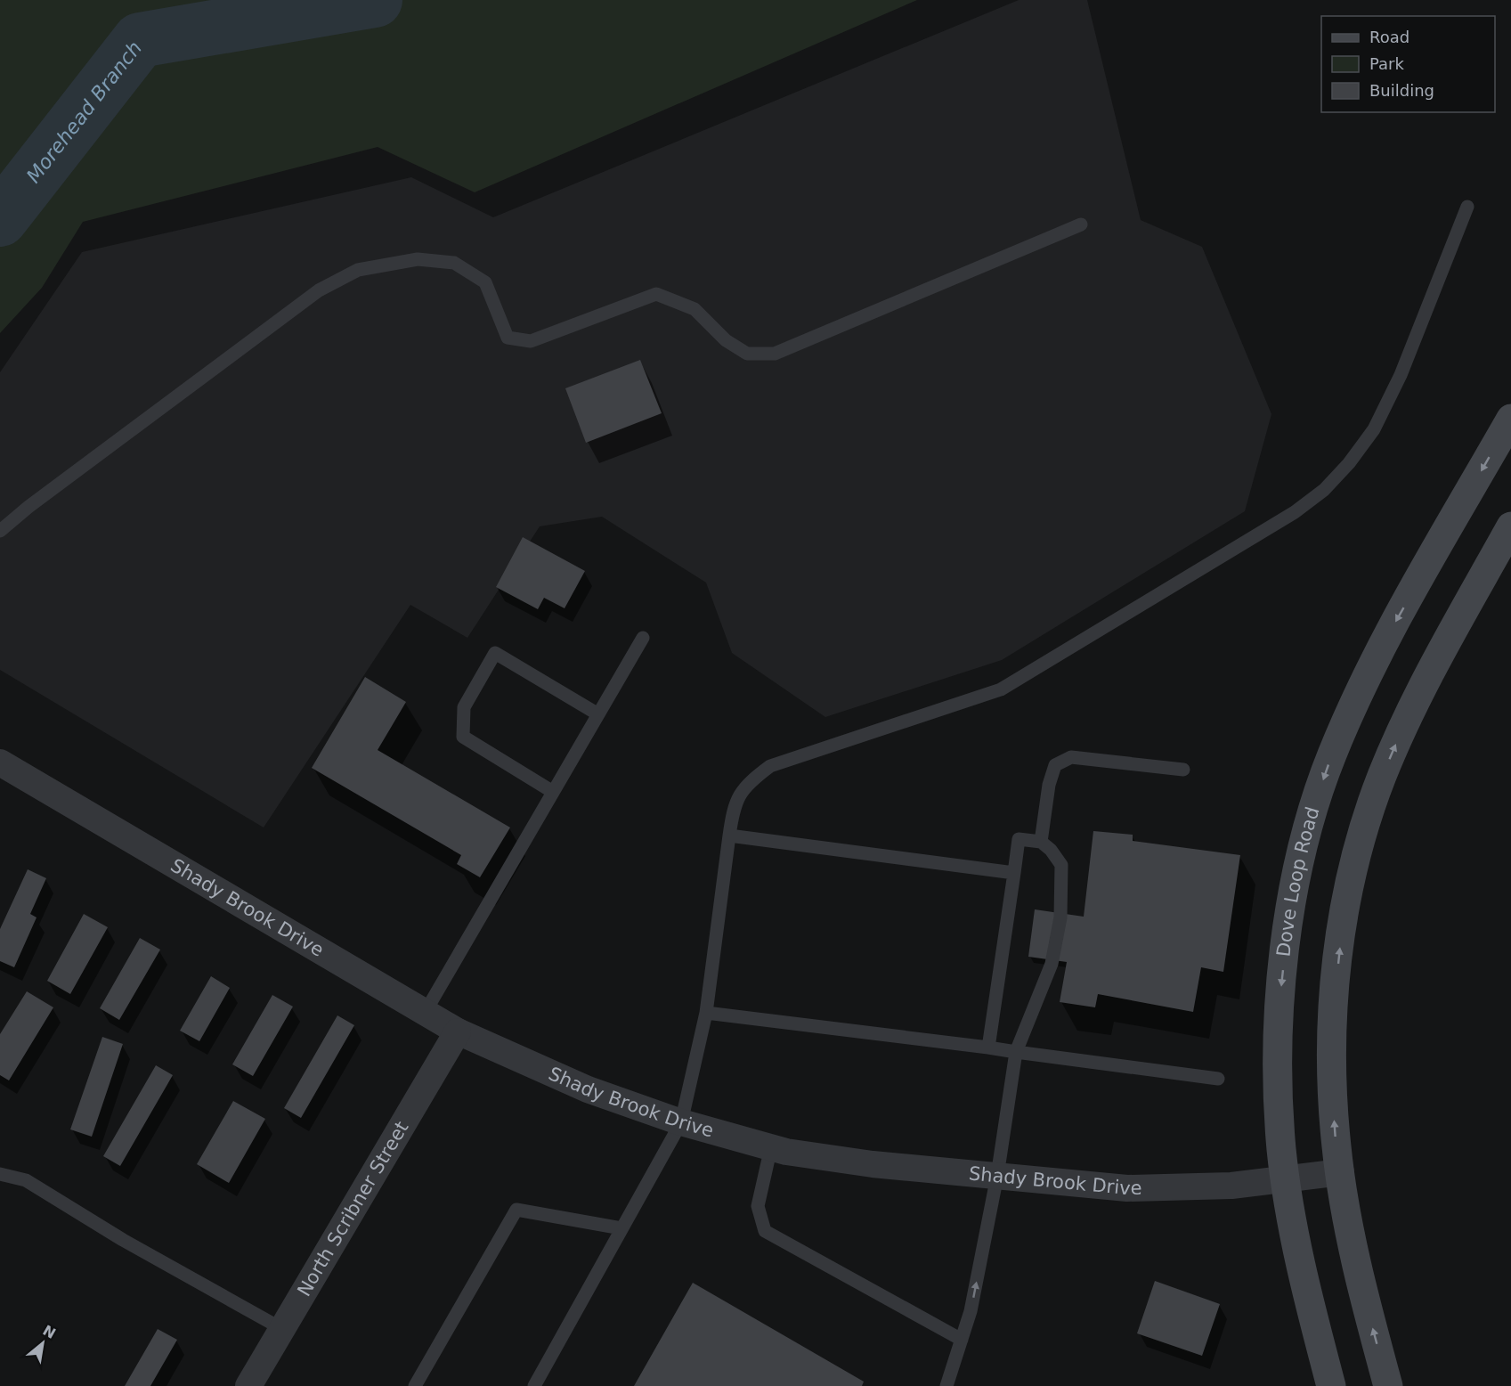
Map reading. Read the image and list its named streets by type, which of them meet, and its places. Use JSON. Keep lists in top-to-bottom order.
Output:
{
  "streets": {
    "main road": ["Dove Loop Road"],
    "street": ["Shady Brook Drive", "North Scribner Street"]
  },
  "crossings": [
    ["Dove Loop Road", "Shady Brook Drive"],
    ["Shady Brook Drive", "North Scribner Street"]
  ],
  "water": ["Morehead Branch"],
  "legend": ["Road", "Park", "Building"],
  "north": "top right"
}
